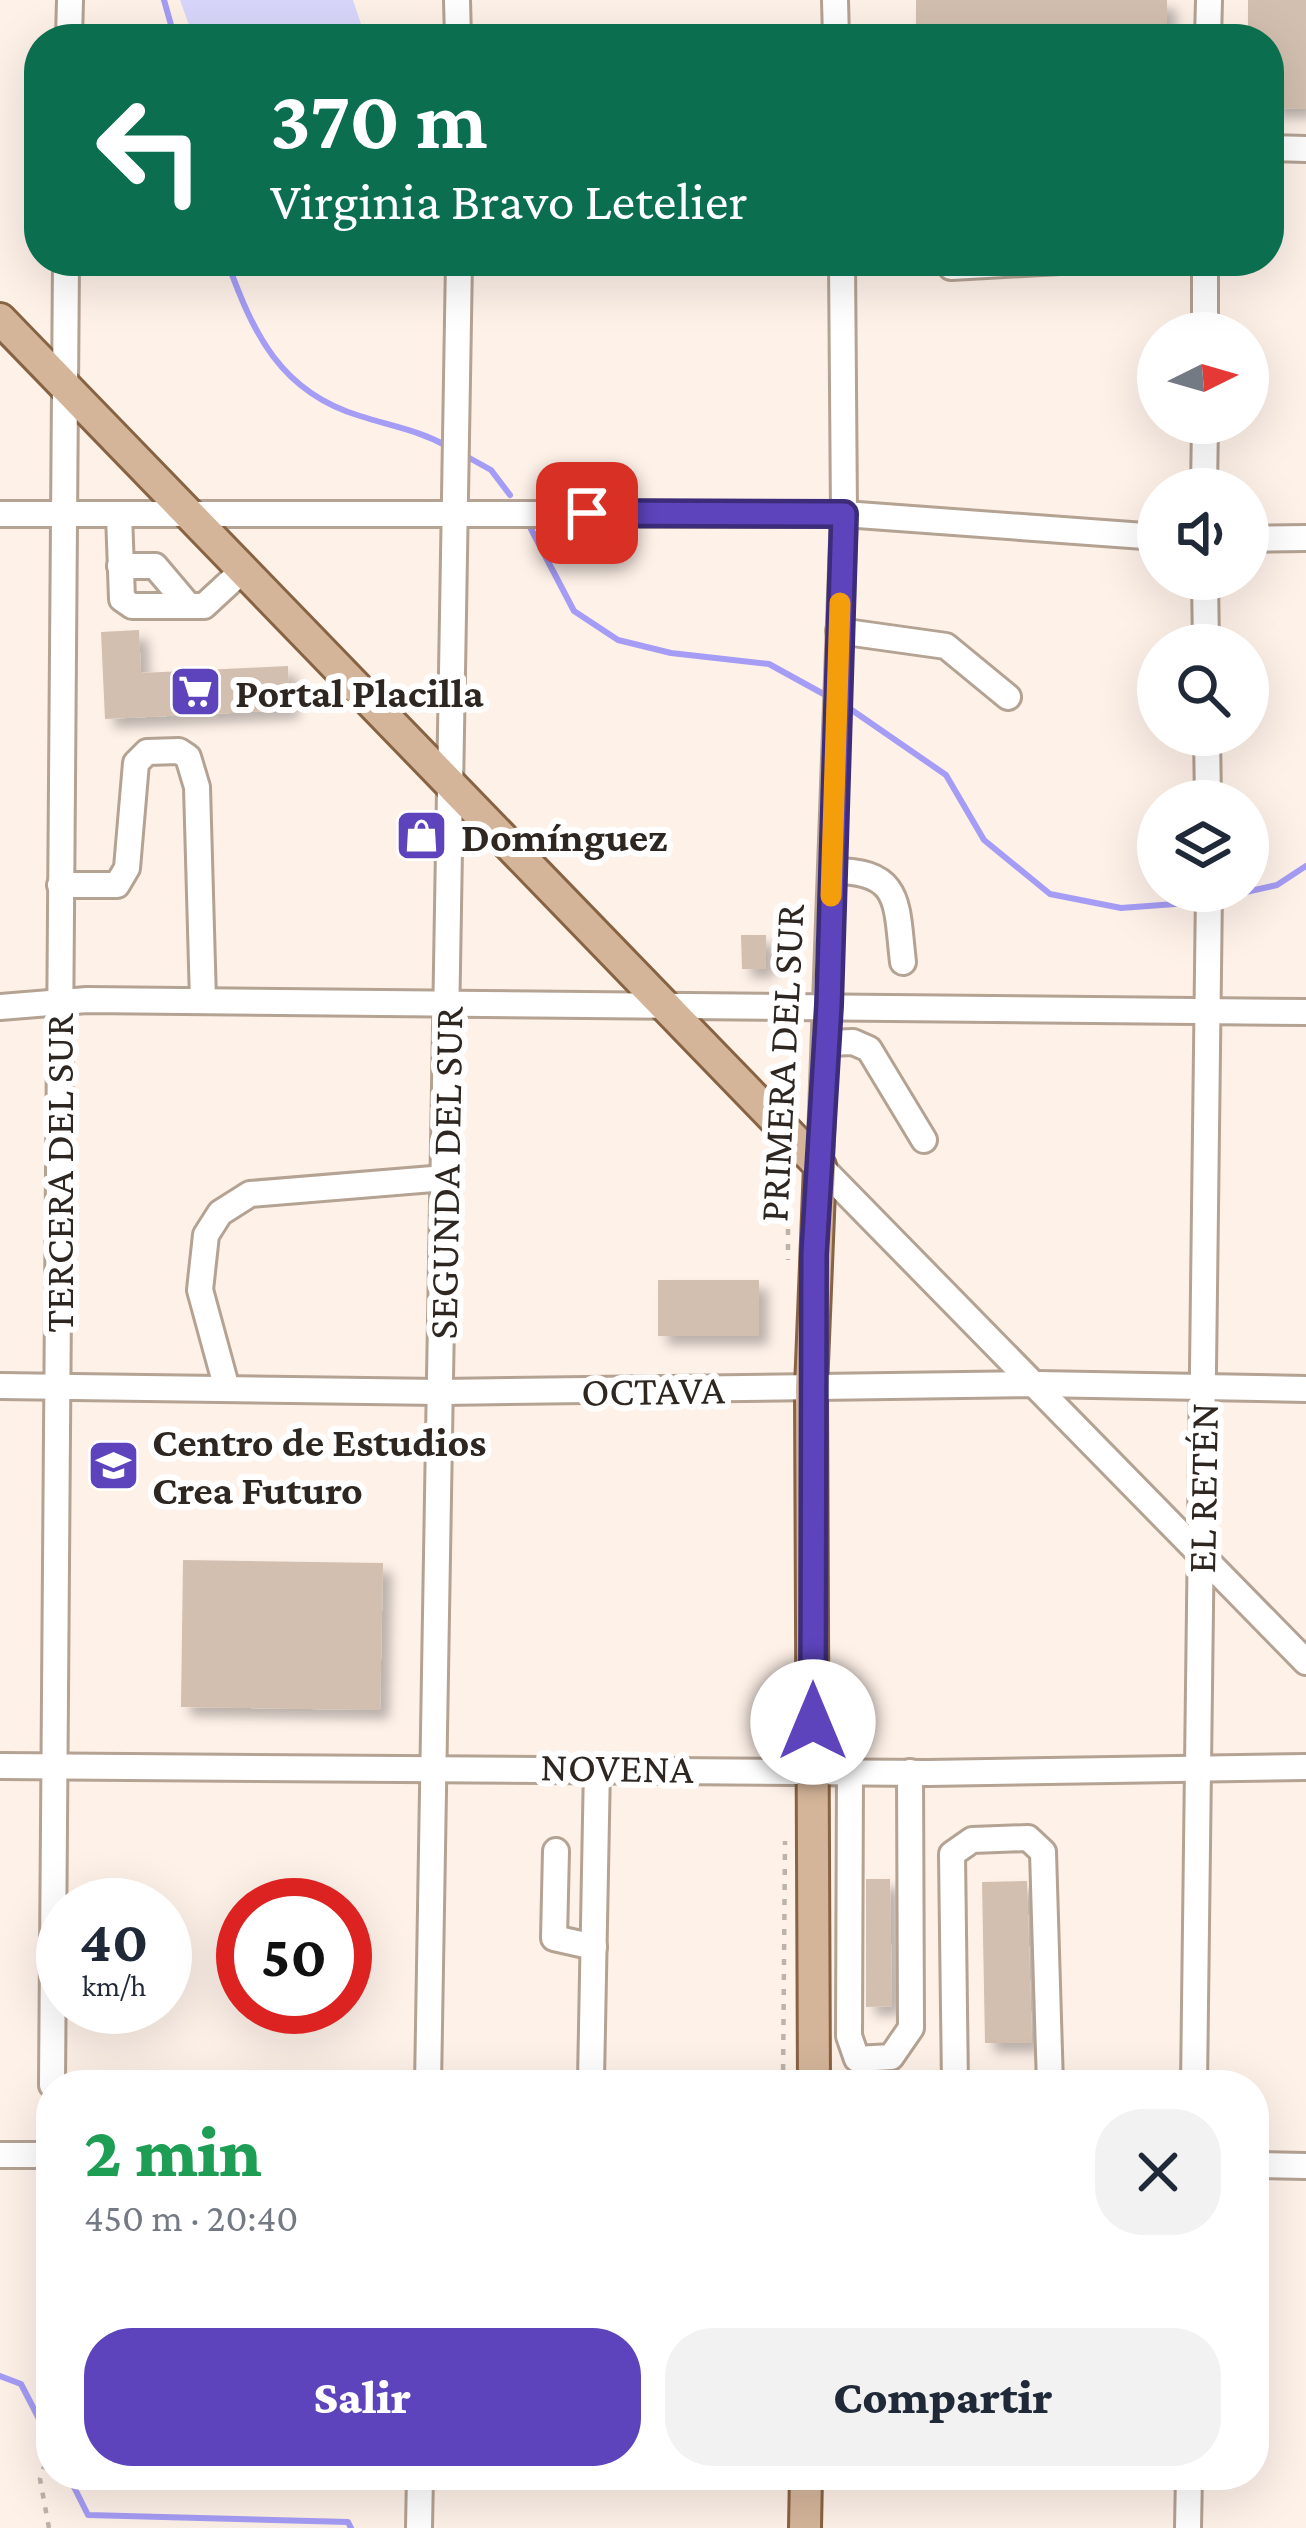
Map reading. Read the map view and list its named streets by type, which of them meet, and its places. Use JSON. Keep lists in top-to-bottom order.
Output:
{
  "streets": {
    "main road": ["PRIMERA DEL SUR"],
    "street": [
      "TERCERA DEL SUR",
      "SEGUNDA DEL SUR",
      "OCTAVA",
      "EL RETÉN",
      "NOVENA"
    ]
  },
  "crossings": [
    ["PRIMERA DEL SUR", "OCTAVA"],
    ["PRIMERA DEL SUR", "NOVENA"],
    ["TERCERA DEL SUR", "OCTAVA"],
    ["TERCERA DEL SUR", "NOVENA"],
    ["SEGUNDA DEL SUR", "OCTAVA"],
    ["SEGUNDA DEL SUR", "NOVENA"],
    ["OCTAVA", "EL RETÉN"],
    ["EL RETÉN", "NOVENA"]
  ],
  "places": {
    "supermarket": ["Portal Placilla"],
    "shop": ["Domínguez"],
    "school or university": ["Centro de Estudios Crea Futuro"]
  },
  "north": "right",
  "page": {
    "turn": ["370 m", "Virginia Bravo Letelier"],
    "speed": "40 km/h",
    "limit": "50",
    "heading": ["2 min", "450 m · 20:40"],
    "buttons": ["Salir", "Compartir"]
  }
}
